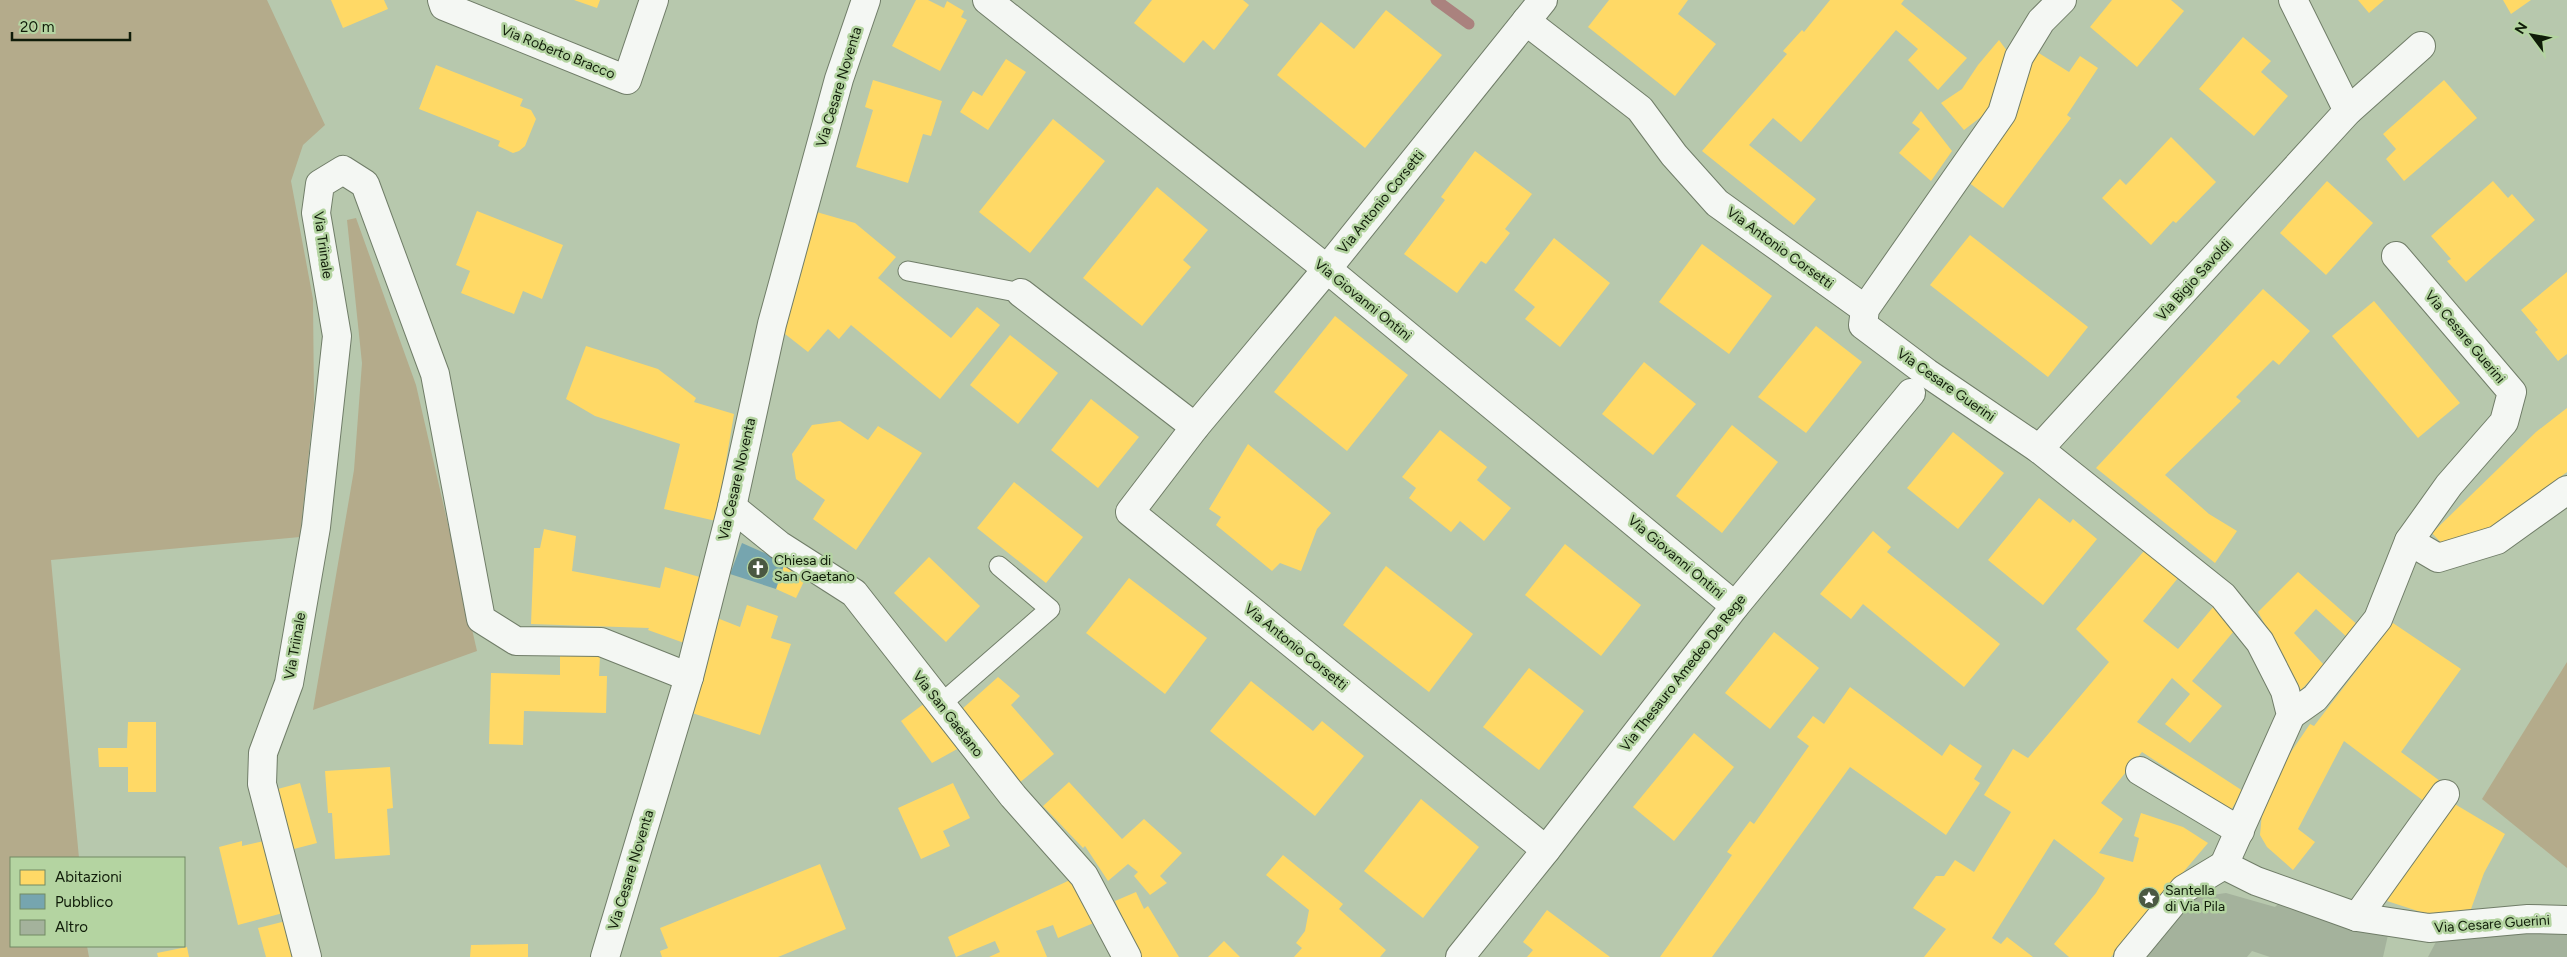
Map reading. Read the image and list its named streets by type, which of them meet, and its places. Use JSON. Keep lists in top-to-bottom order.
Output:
{
  "streets": {
    "street": [
      "Via Roberto Bracco",
      "Via Cesare Noventa",
      "Via Antonio Corsetti",
      "Via Triinale",
      "Via Bigio Savoldi",
      "Via Giovanni Ontini",
      "Via Cesare Guerini",
      "Via Thesauro Amedeo De Rege",
      "Via San Gaetano"
    ]
  },
  "crossings": [
    ["Via Cesare Noventa", "Via Triinale"],
    ["Via Cesare Noventa", "Via San Gaetano"],
    ["Via Antonio Corsetti", "Via Giovanni Ontini"],
    ["Via Antonio Corsetti", "Via Cesare Guerini"],
    ["Via Antonio Corsetti", "Via Thesauro Amedeo De Rege"],
    ["Via Bigio Savoldi", "Via Cesare Guerini"],
    ["Via Giovanni Ontini", "Via Thesauro Amedeo De Rege"]
  ],
  "places": {
    "church": ["Chiesa di San Gaetano"],
    "place": ["Santella di Via Pila"]
  },
  "legend": ["Abitazioni", "Pubblico", "Altro"],
  "scale_bar": "20 m",
  "north": "top left"
}
